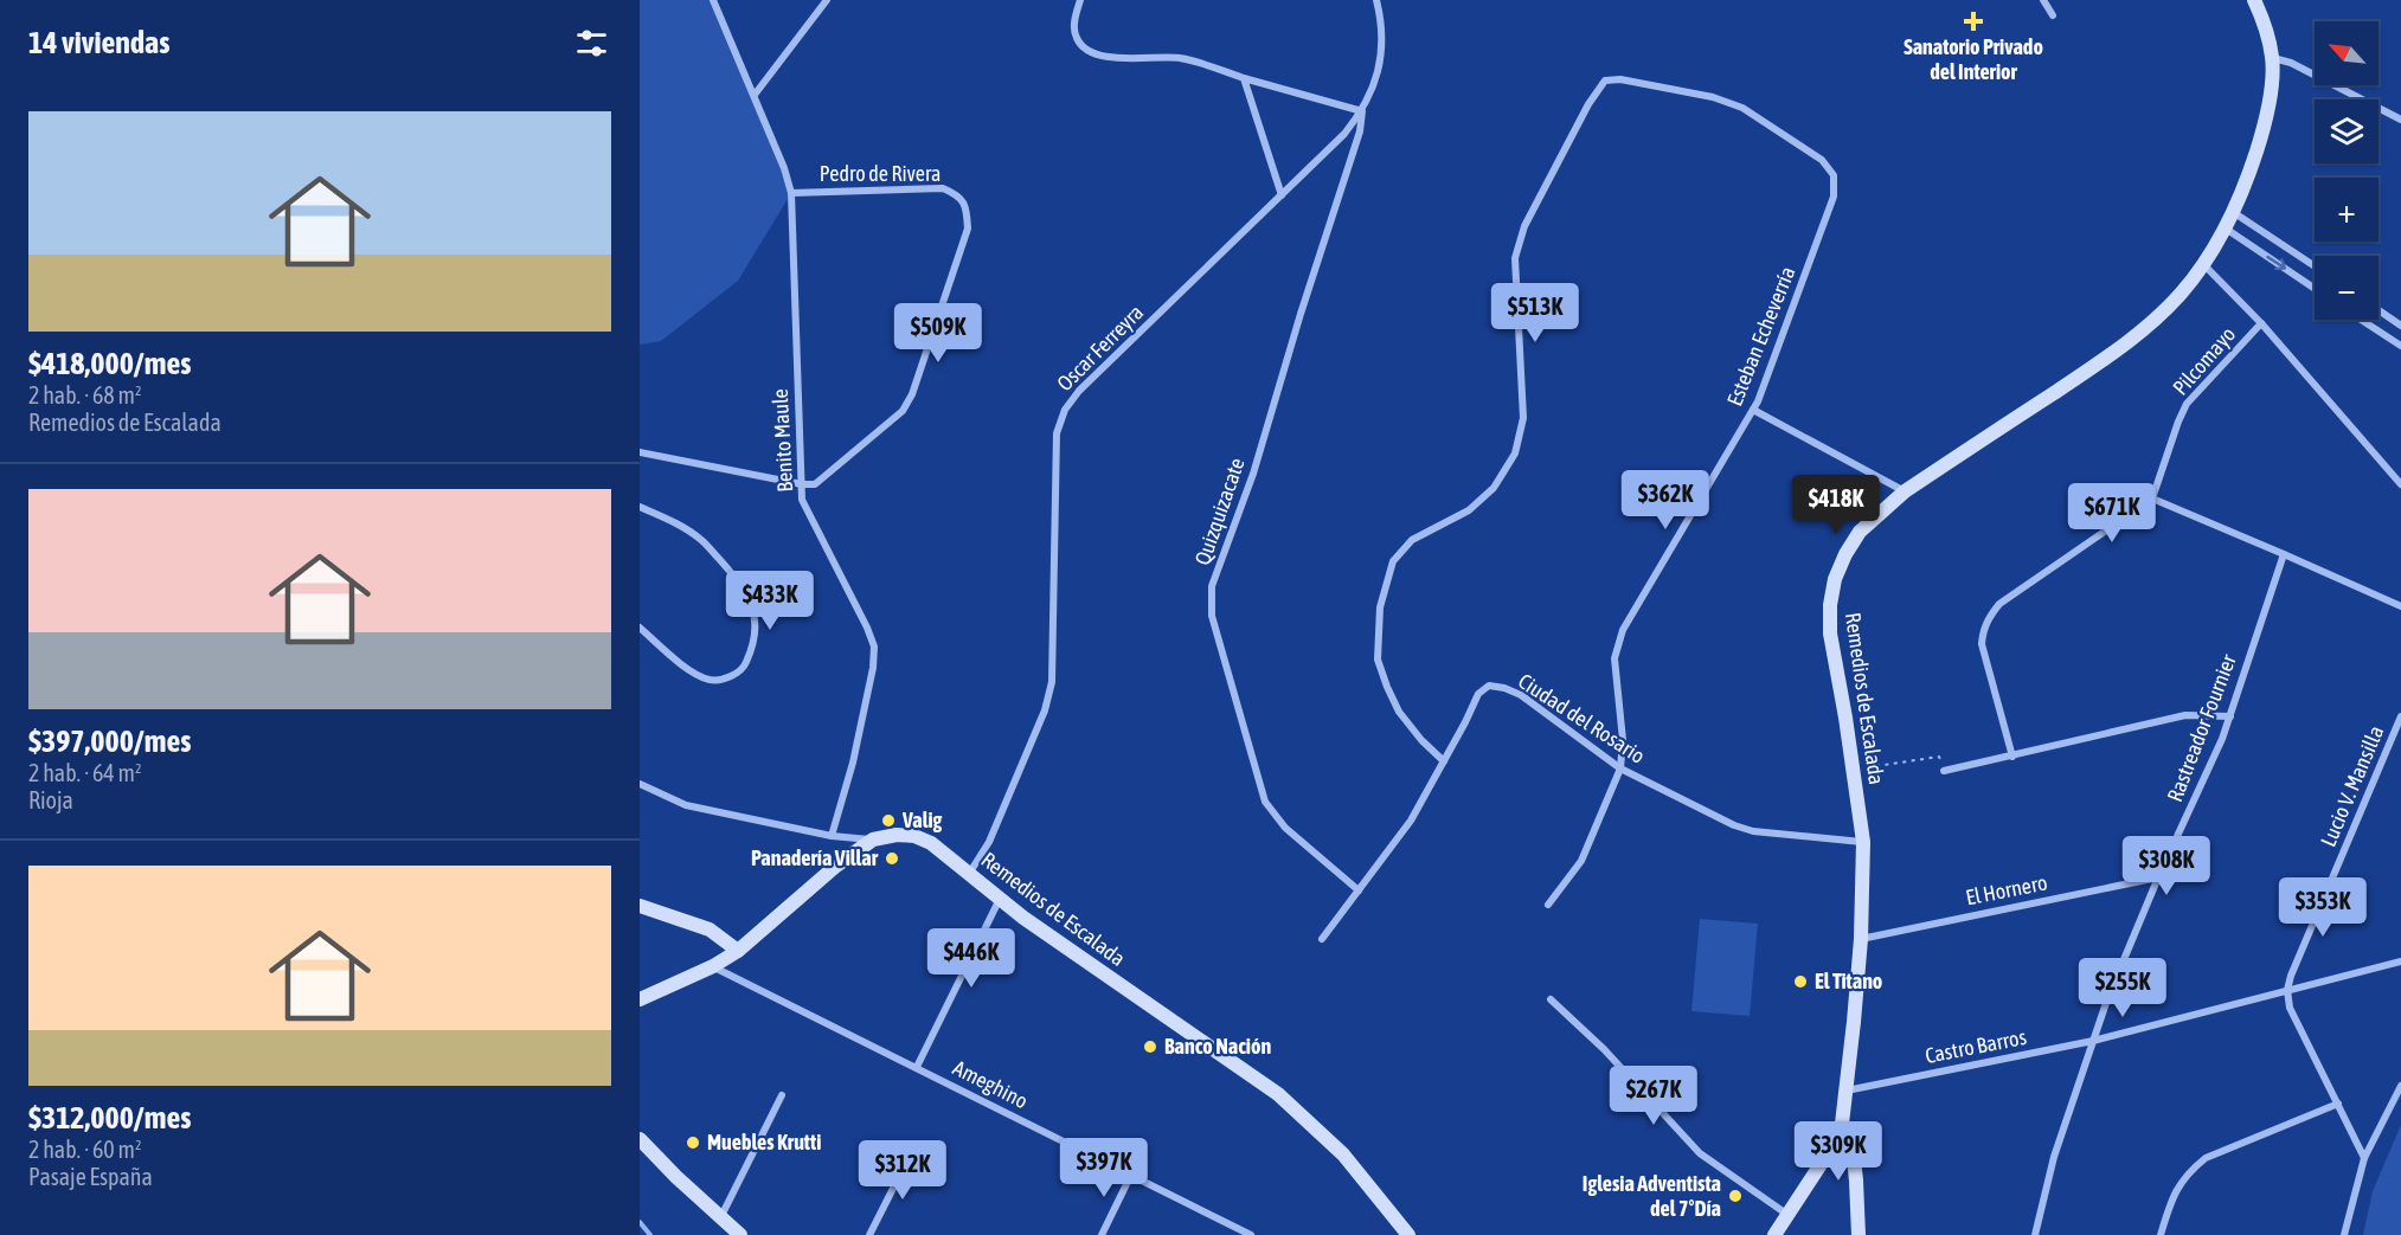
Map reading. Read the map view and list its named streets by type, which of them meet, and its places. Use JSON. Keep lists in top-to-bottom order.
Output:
{
  "streets": {
    "main road": ["Remedios de Escalada"],
    "street": [
      "Pedro de Rivera",
      "Esteban Echeverría",
      "Oscar Ferreyra",
      "Pilcomayo",
      "Benito Maule",
      "Quizquizacate",
      "Ciudad del Rosario",
      "Rastreador Fournier",
      "Lucio V. Mansilla",
      "El Hornero",
      "Castro Barros",
      "Ameghino"
    ]
  },
  "crossings": [
    ["Pedro de Rivera", "Benito Maule"],
    ["Esteban Echeverría", "Ciudad del Rosario"],
    ["Oscar Ferreyra", "Quizquizacate"],
    ["Oscar Ferreyra", "Remedios de Escalada"],
    ["Quizquizacate", "Ciudad del Rosario"],
    ["Remedios de Escalada", "Ciudad del Rosario"],
    ["Remedios de Escalada", "El Hornero"],
    ["Remedios de Escalada", "Castro Barros"],
    ["Remedios de Escalada", "Ameghino"],
    ["Rastreador Fournier", "El Hornero"],
    ["Rastreador Fournier", "Castro Barros"],
    ["Lucio V. Mansilla", "Castro Barros"]
  ],
  "places": {
    "health": ["Sanatorio Privado del Interior"],
    "other": [
      "Valig",
      "Panadería Villar",
      "El Titano",
      "Banco Nación",
      "Muebles Krutti",
      "Iglesia Adventista del 7°Día"
    ]
  },
  "north": "top left",
  "page": {
    "heading": "14 viviendas",
    "map_buttons": ["+", "−"],
    "list": [
      {
        "name": "$418,000/mes",
        "note": "2 hab. · 68 m² · Remedios de Escalada"
      },
      {
        "name": "$397,000/mes",
        "note": "2 hab. · 64 m² · Rioja"
      },
      {
        "name": "$312,000/mes",
        "note": "2 hab. · 60 m² · Pasaje España"
      }
    ],
    "price": [
      "$513K",
      "$509K",
      "$362K",
      "$418K",
      "$671K",
      "$433K",
      "$308K",
      "$353K",
      "$446K",
      "$255K",
      "$267K",
      "$309K",
      "$397K",
      "$312K"
    ]
  }
}
